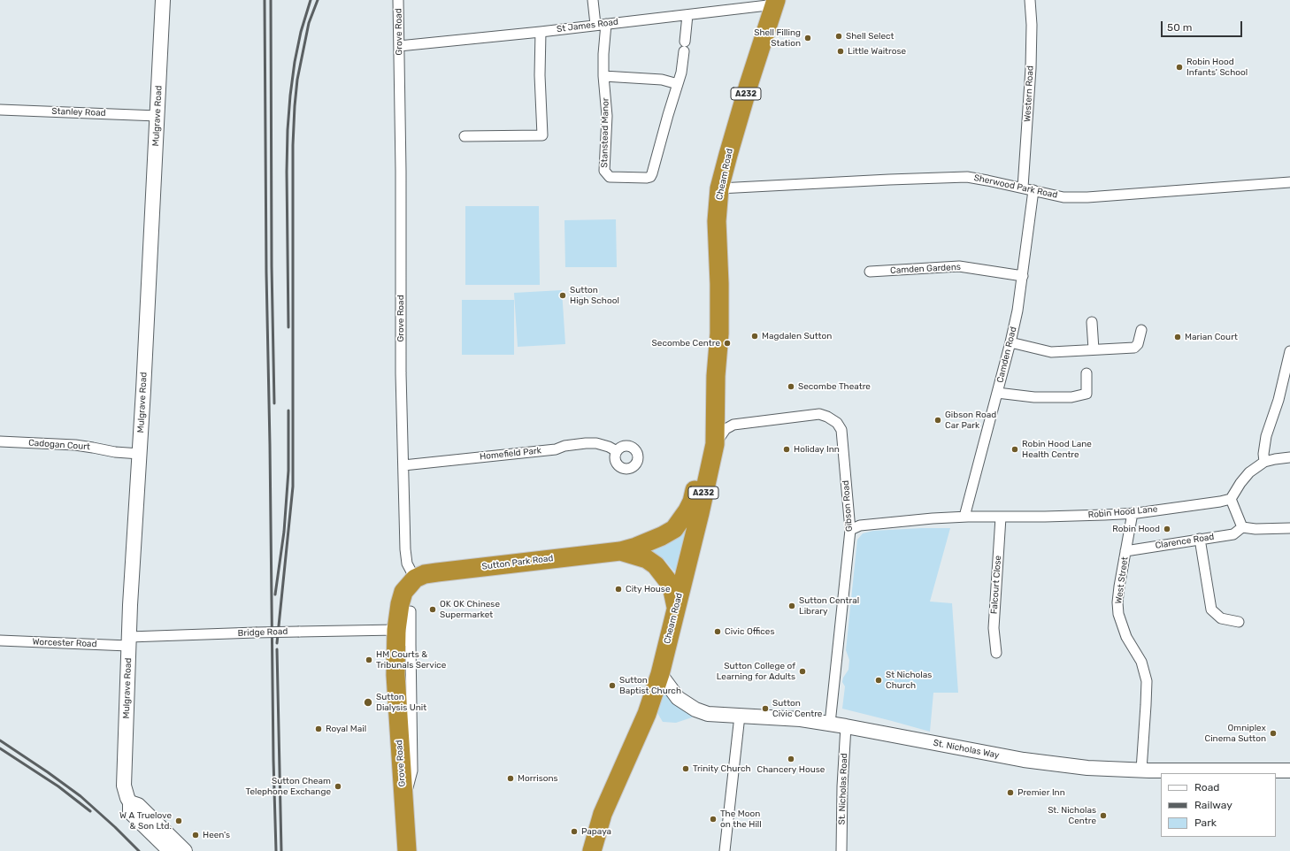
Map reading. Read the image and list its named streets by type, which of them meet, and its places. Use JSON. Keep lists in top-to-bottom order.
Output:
{
  "streets": {
    "highway": [
      "Grove Road",
      "A232",
      "Cheam Road",
      "Sutton Park Road"
    ],
    "street": [
      "St James Road",
      "Western Road",
      "Stanley Road",
      "Mulgrave Road",
      "Stanstead Manor",
      "Sherwood Park Road",
      "Camden Gardens",
      "Camden Road",
      "Cadogan Court",
      "Homefield Park",
      "Gibson Road",
      "Robin Hood Lane",
      "Clarence Road",
      "West Street",
      "Falcourt Close",
      "Bridge Road",
      "Worcester Road",
      "St. Nicholas Way",
      "St. Nicholas Road"
    ]
  },
  "crossings": [
    ["St James Road", "Grove Road"],
    ["St James Road", "Stanstead Manor"],
    ["St James Road", "Cheam Road"],
    ["Grove Road", "Homefield Park"],
    ["Grove Road", "Sutton Park Road"],
    ["Grove Road", "Bridge Road"],
    ["Western Road", "Sherwood Park Road"],
    ["Stanley Road", "Mulgrave Road"],
    ["Mulgrave Road", "Cadogan Court"],
    ["Mulgrave Road", "Bridge Road"],
    ["Mulgrave Road", "Worcester Road"],
    ["Cheam Road", "Sherwood Park Road"],
    ["Cheam Road", "Gibson Road"],
    ["Cheam Road", "Sutton Park Road"],
    ["Cheam Road", "St. Nicholas Way"],
    ["Sherwood Park Road", "Camden Road"],
    ["Camden Gardens", "Camden Road"],
    ["Camden Road", "Robin Hood Lane"],
    ["Gibson Road", "Robin Hood Lane"],
    ["Gibson Road", "St. Nicholas Way"],
    ["Robin Hood Lane", "West Street"],
    ["Robin Hood Lane", "Falcourt Close"],
    ["Clarence Road", "West Street"],
    ["West Street", "St. Nicholas Way"],
    ["Bridge Road", "Worcester Road"],
    ["St. Nicholas Way", "St. Nicholas Road"]
  ],
  "places": [
    "Shell Select",
    "Shell Filling Station",
    "Little Waitrose",
    "Robin Hood Infants' School",
    "Sutton High School",
    "Magdalen Sutton",
    "Marian Court",
    "Secombe Centre",
    "Secombe Theatre",
    "Gibson Road Car Park",
    "Holiday Inn",
    "Robin Hood Lane Health Centre",
    "Robin Hood",
    "City House",
    "Sutton Central Library",
    "OK OK Chinese Supermarket",
    "Civic Offices",
    "HM Courts & Tribunals Service",
    "Sutton College of Learning for Adults",
    "St Nicholas Church",
    "Sutton Baptist Church",
    "Sutton Dialysis Unit",
    "Sutton Civic Centre",
    "Royal Mail",
    "Omniplex Cinema Sutton",
    "Chancery House",
    "Trinity Church",
    "Morrisons",
    "Sutton Cheam Telephone Exchange",
    "Premier Inn",
    "St. Nicholas Centre",
    "The Moon on the Hill",
    "W A Truelove & Son Ltd.",
    "Papaya",
    "Heen's"
  ],
  "legend": ["Road", "Railway", "Park"],
  "scale_bar": "50 m"
}
